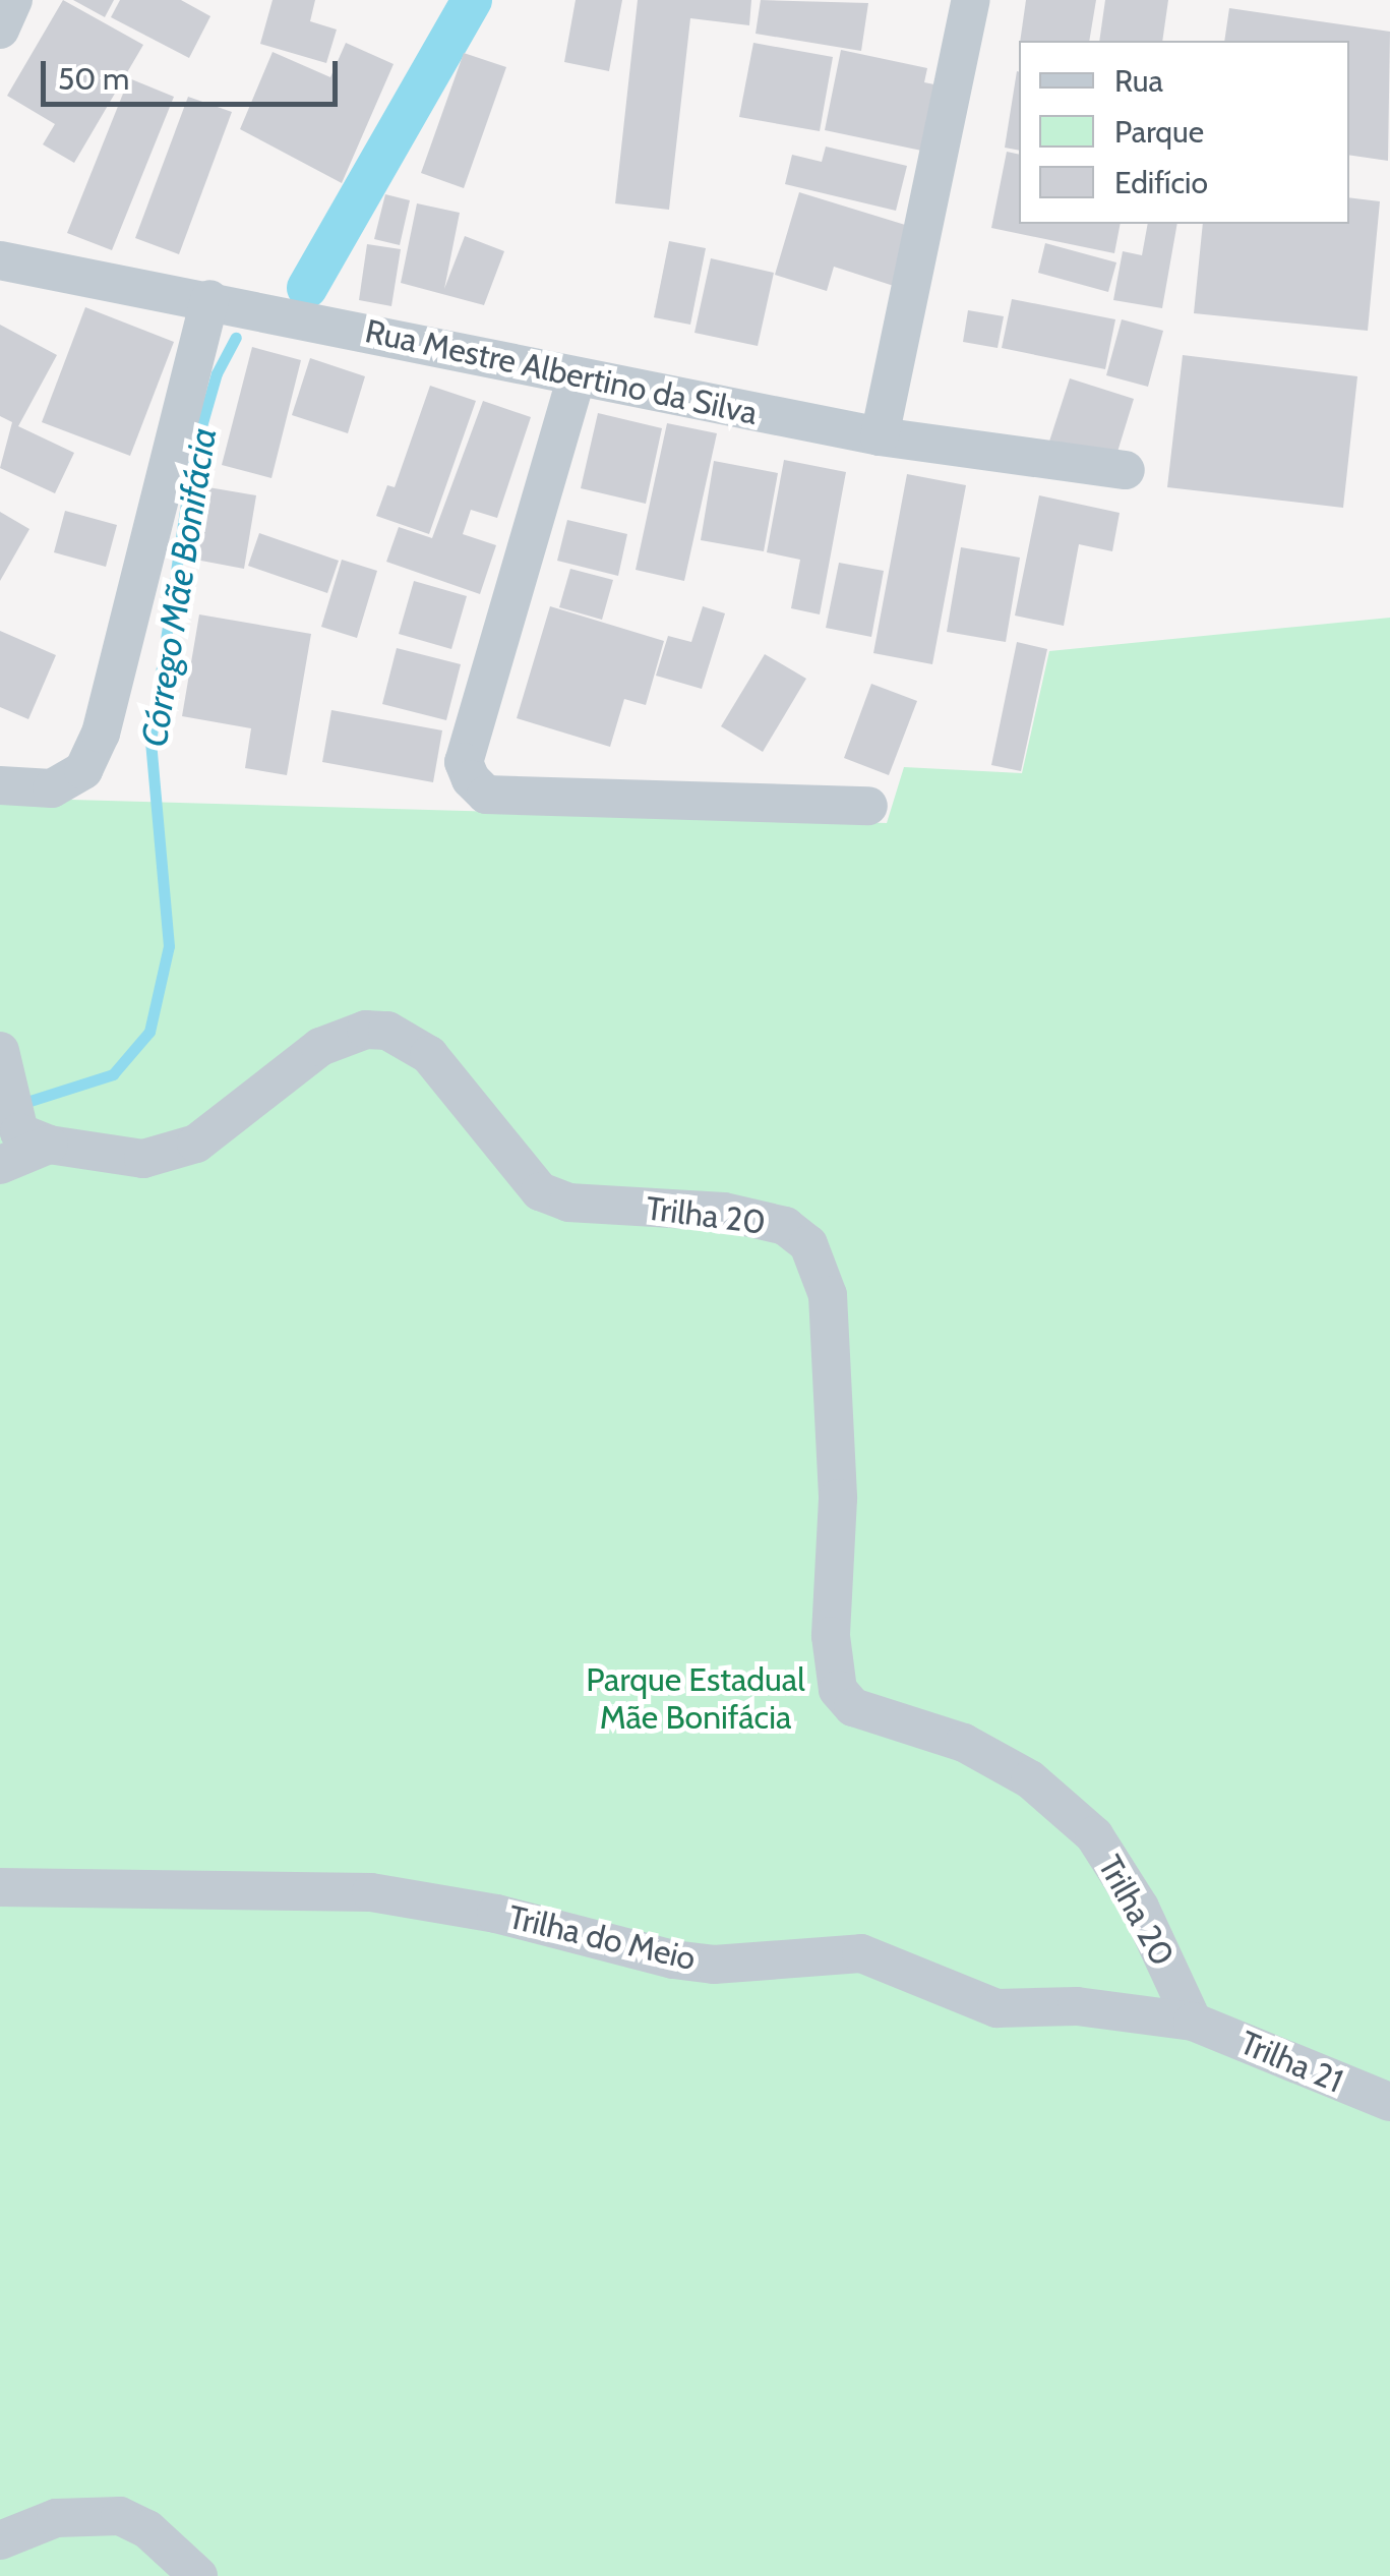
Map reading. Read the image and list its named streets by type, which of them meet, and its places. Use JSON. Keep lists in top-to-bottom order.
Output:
{
  "streets": {
    "street": [
      "Rua Mestre Albertino da Silva",
      "Trilha 20",
      "Trilha do Meio",
      "Trilha 21"
    ]
  },
  "crossings": [
    ["Trilha 20", "Trilha do Meio"],
    ["Trilha 20", "Trilha 21"],
    ["Trilha do Meio", "Trilha 21"]
  ],
  "water": ["Córrego Mãe Bonifácia"],
  "parks": ["Parque Estadual Mãe Bonifácia"],
  "legend": ["Rua", "Parque", "Edifício"],
  "scale_bar": "50 m"
}
